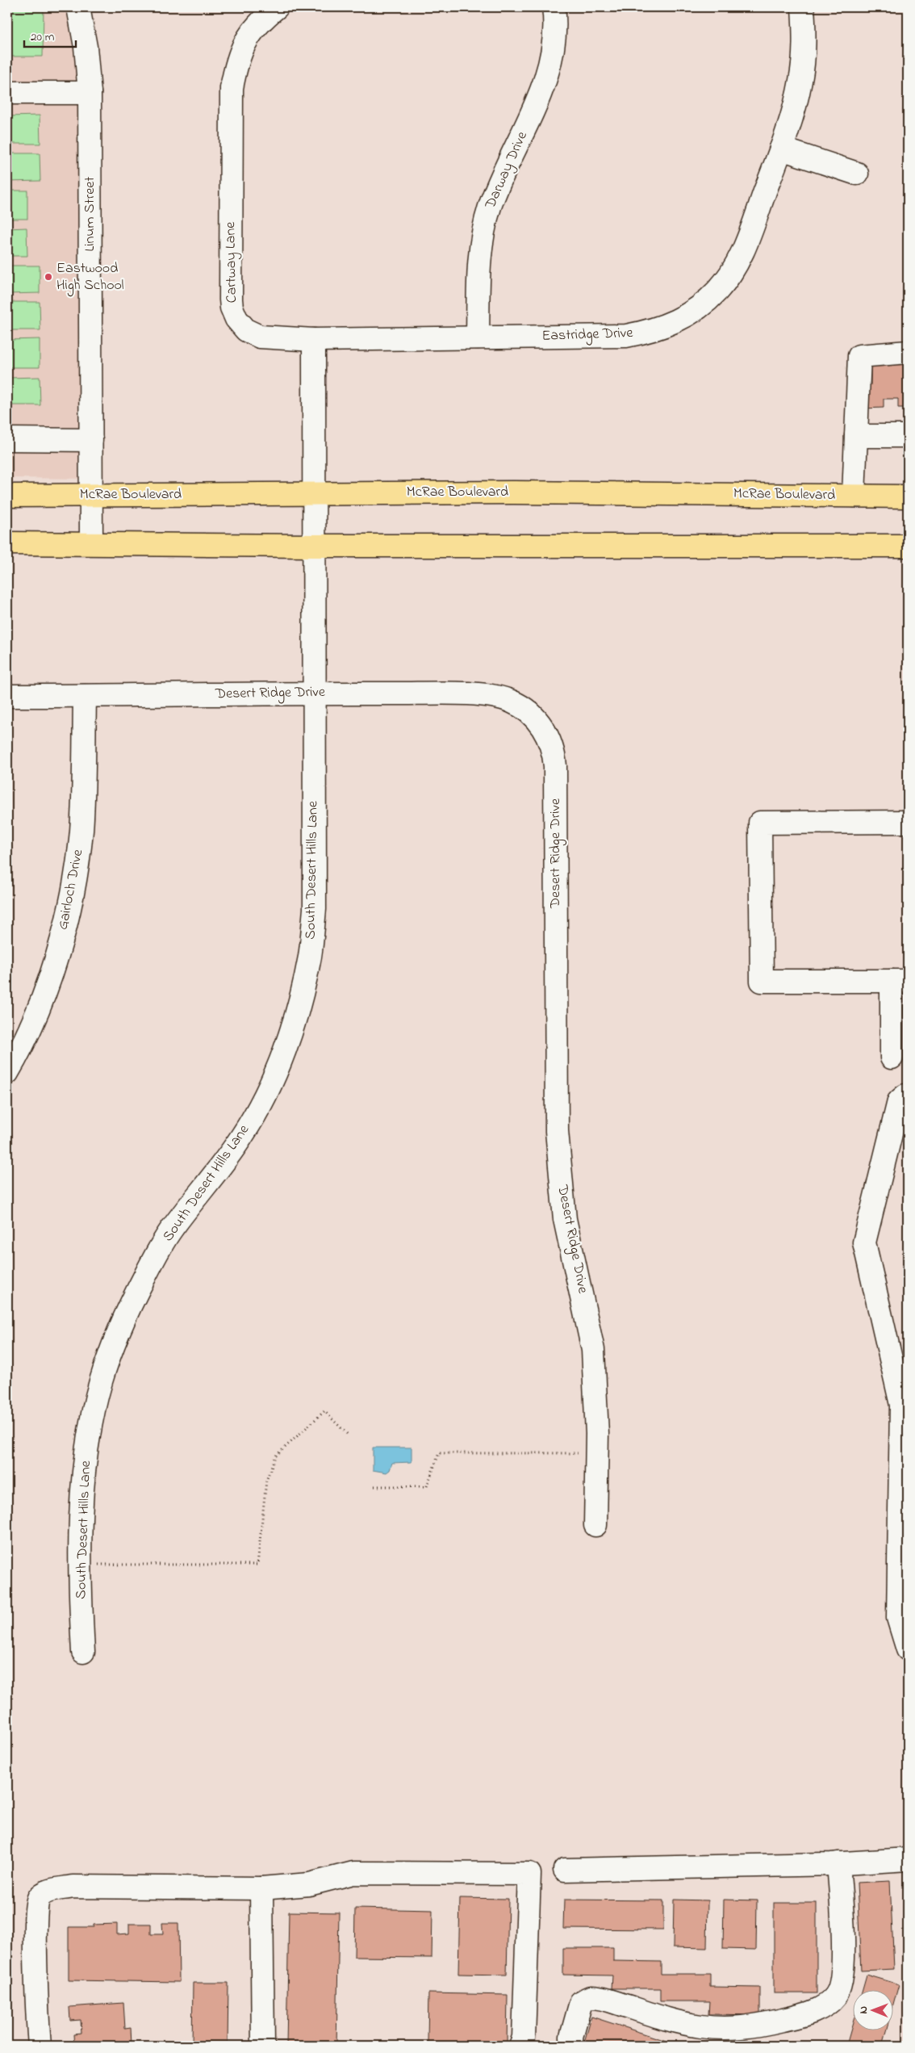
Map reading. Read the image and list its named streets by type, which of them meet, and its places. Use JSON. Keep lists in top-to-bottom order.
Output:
{
  "streets": {
    "main road": ["McRae Boulevard"],
    "street": [
      "Darway Drive",
      "Linum Street",
      "Cartway Lane",
      "Eastridge Drive",
      "Desert Ridge Drive",
      "South Desert Hills Lane",
      "Gairloch Drive"
    ]
  },
  "crossings": [
    ["Darway Drive", "Eastridge Drive"],
    ["Linum Street", "McRae Boulevard"],
    ["Cartway Lane", "Eastridge Drive"],
    ["McRae Boulevard", "South Desert Hills Lane"],
    ["Desert Ridge Drive", "South Desert Hills Lane"],
    ["Desert Ridge Drive", "Gairloch Drive"]
  ],
  "places": ["Eastwood High School"],
  "scale_bar": "20 m",
  "north": "left"
}
